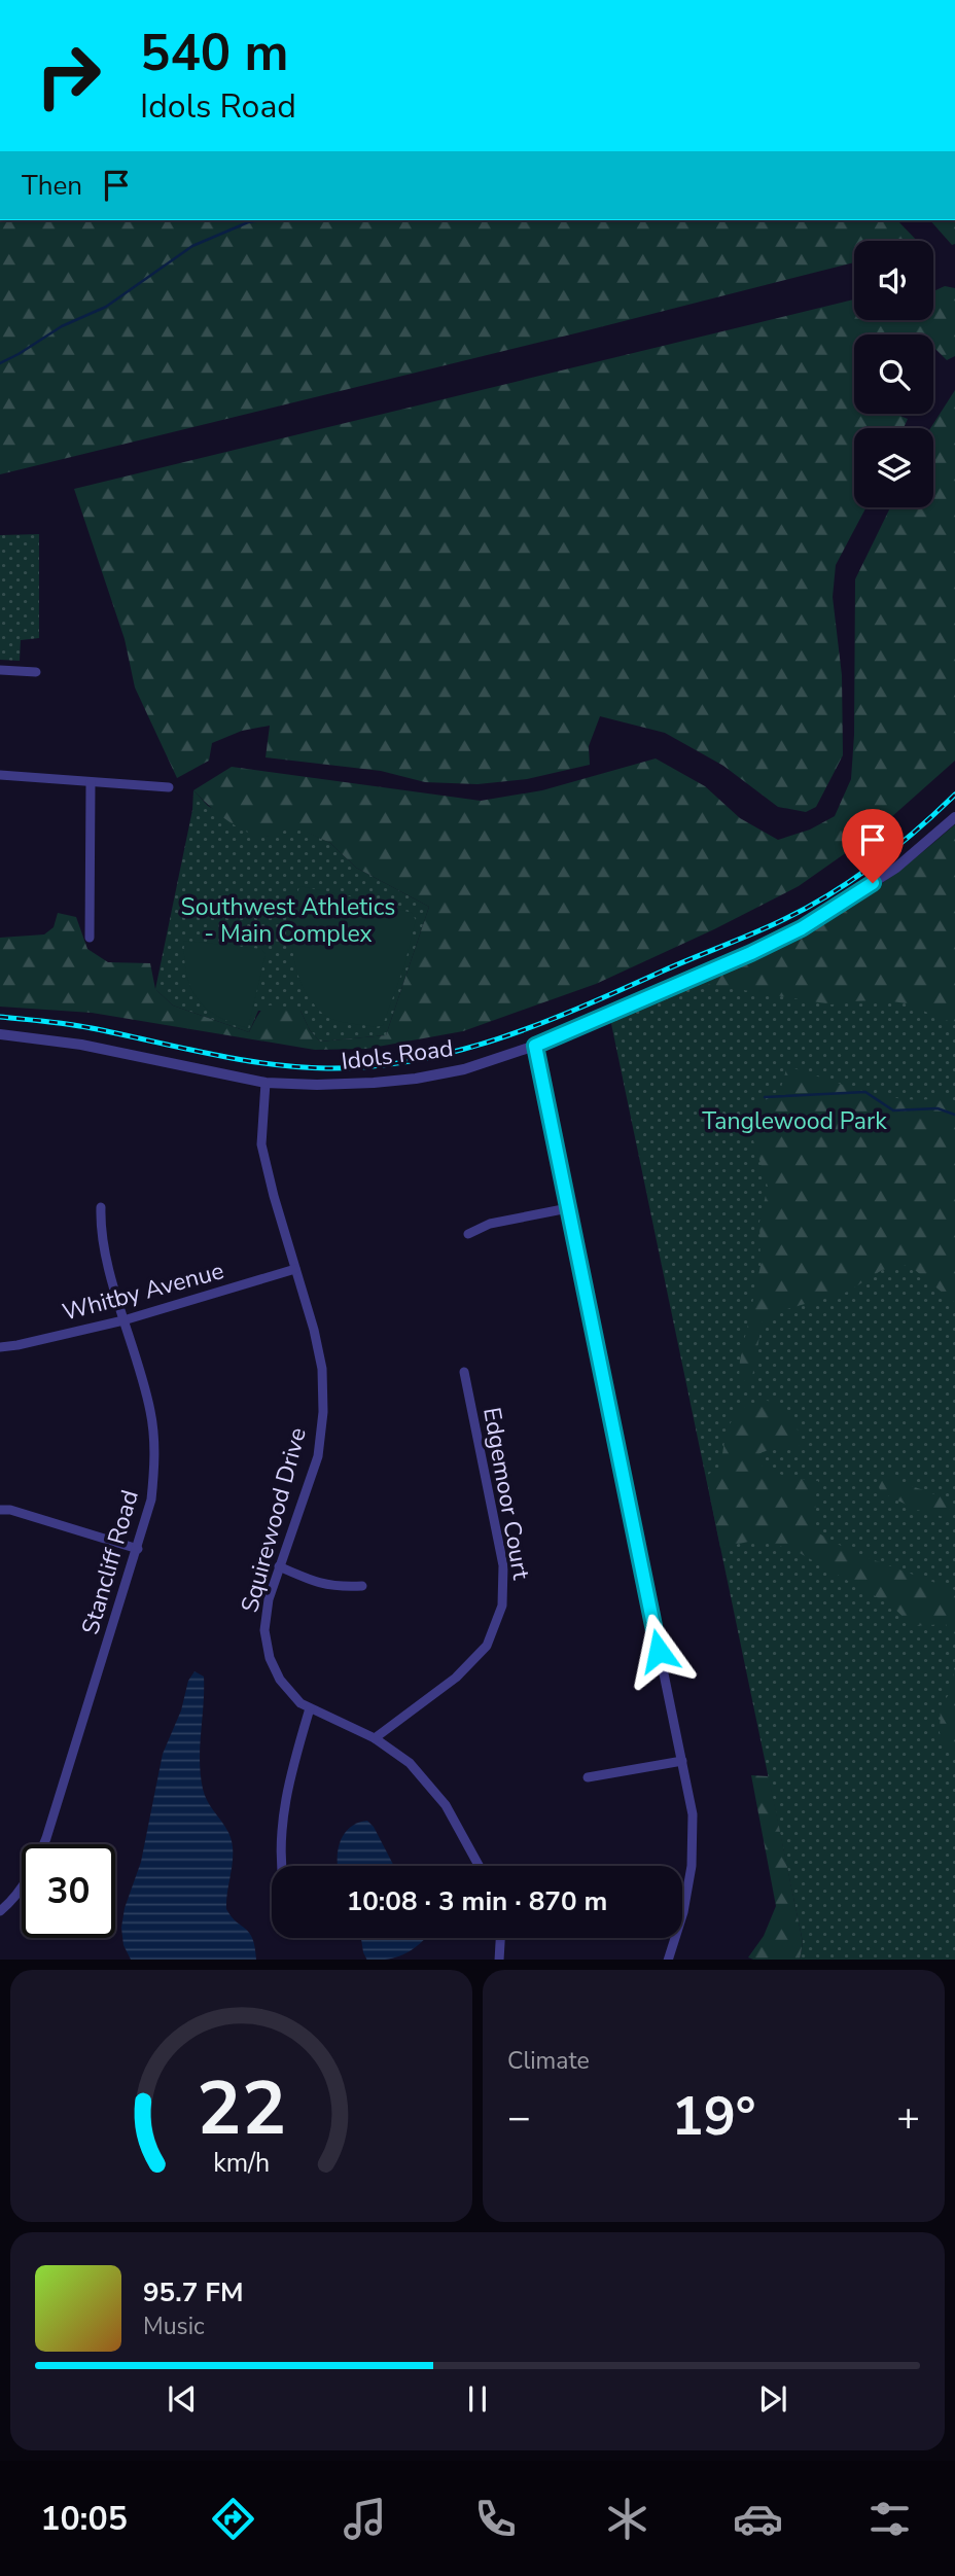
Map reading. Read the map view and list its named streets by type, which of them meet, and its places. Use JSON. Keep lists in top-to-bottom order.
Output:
{
  "streets": {
    "street": [
      "Idols Road",
      "Whitby Avenue",
      "Edgemoor Court",
      "Squirewood Drive",
      "Stancliff Road"
    ]
  },
  "crossings": [
    ["Idols Road", "Squirewood Drive"],
    ["Whitby Avenue", "Squirewood Drive"],
    ["Whitby Avenue", "Stancliff Road"],
    ["Edgemoor Court", "Squirewood Drive"]
  ],
  "parks": ["Southwest Athletics - Main Complex", "Tanglewood Park"],
  "page": {
    "turn": ["540 m", "Idols Road"],
    "then": "Then",
    "limit": "30",
    "trip": "10:08 · 3 min · 870 m",
    "tile": "Climate",
    "heat": ["−", "19°", "+"],
    "song": ["95.7 FM", "Music"],
    "tabs": "10:05",
    "gauge": ["22", "km/h"]
  }
}
